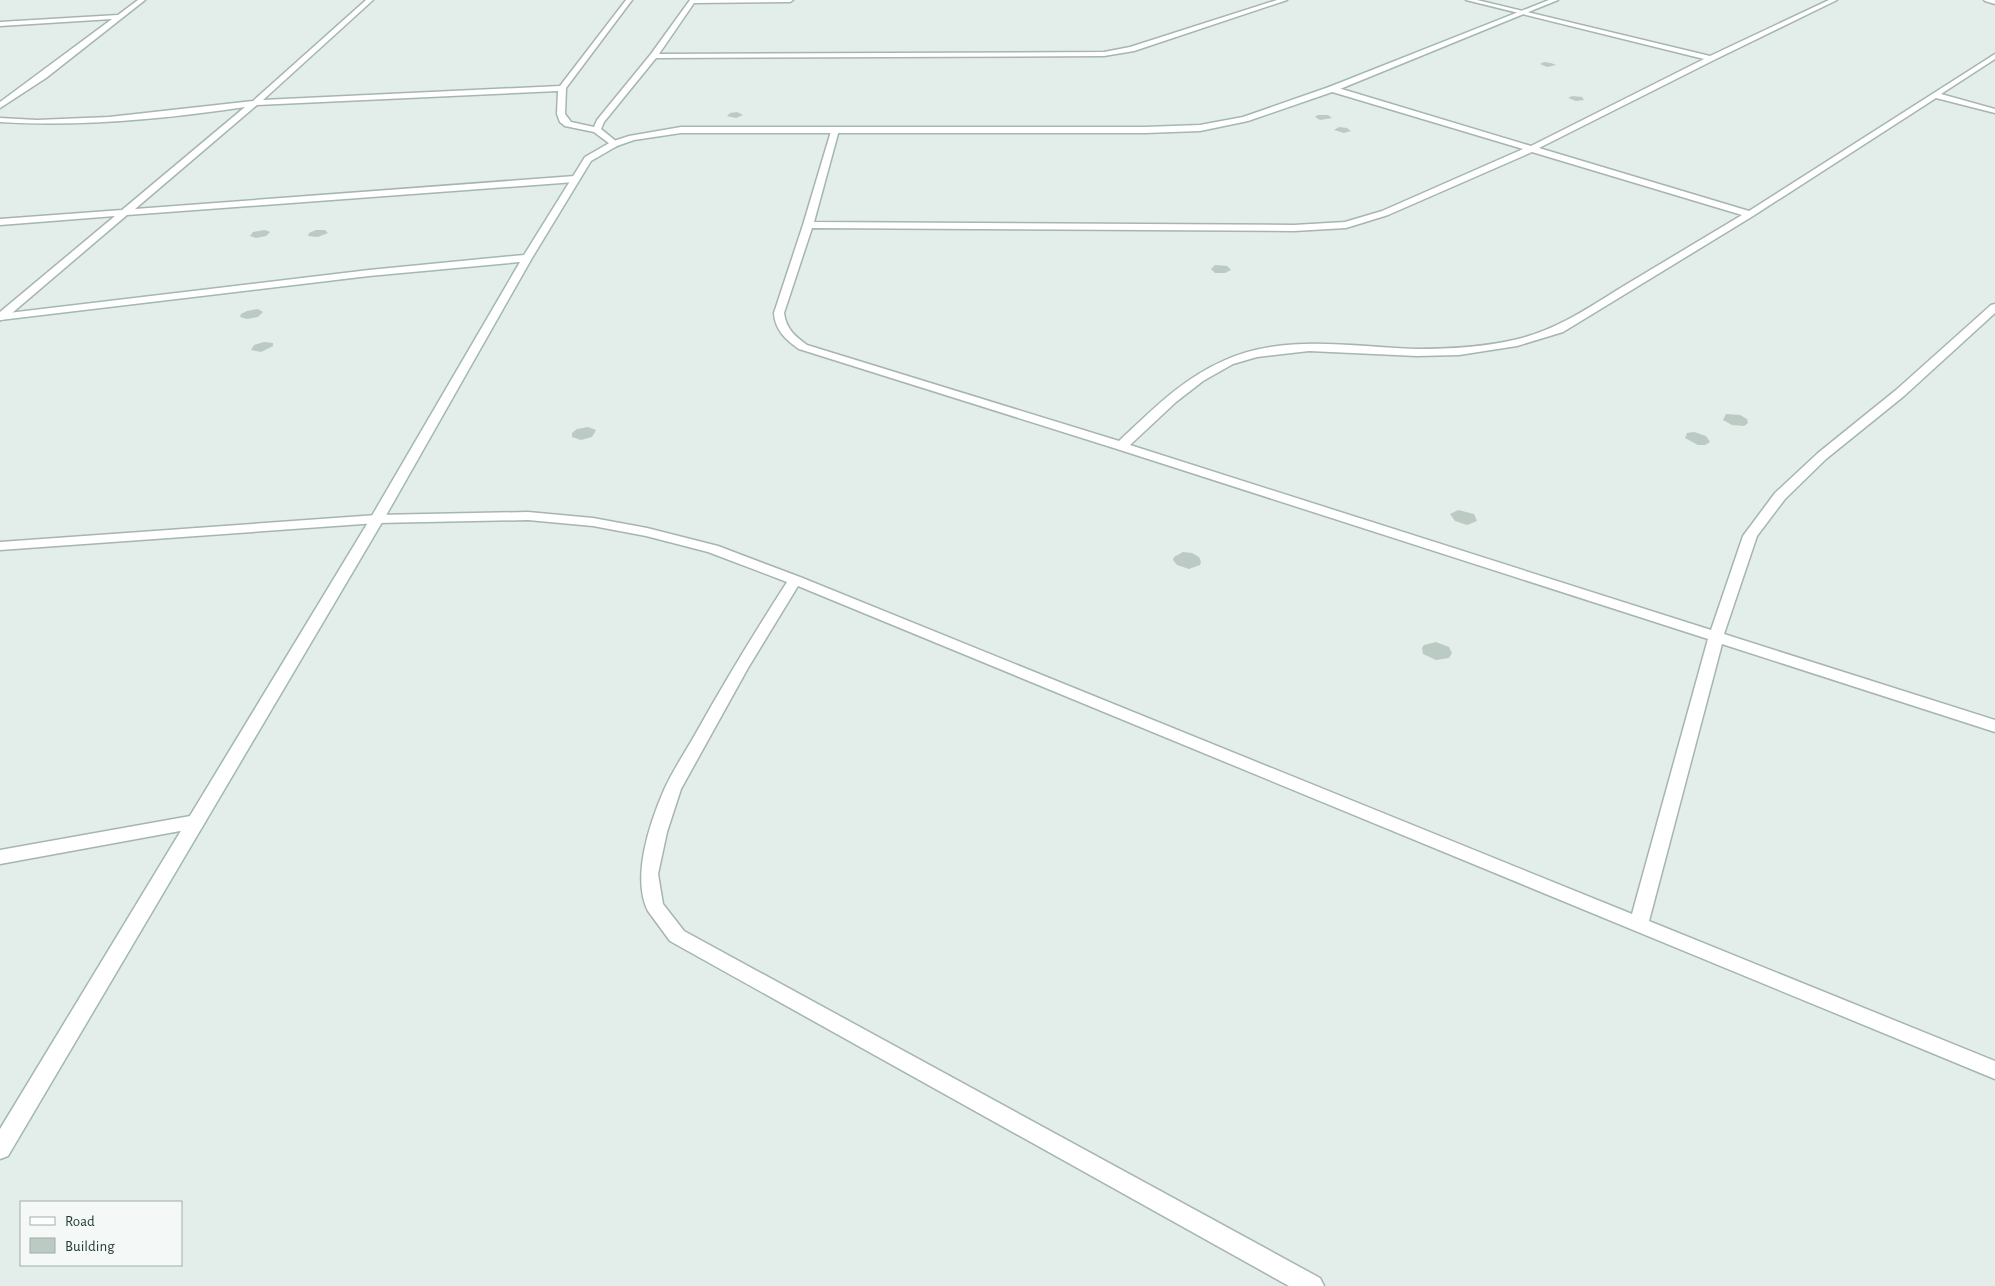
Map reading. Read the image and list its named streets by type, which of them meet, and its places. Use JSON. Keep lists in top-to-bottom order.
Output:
{
  "legend": ["Road", "Building"]
}
